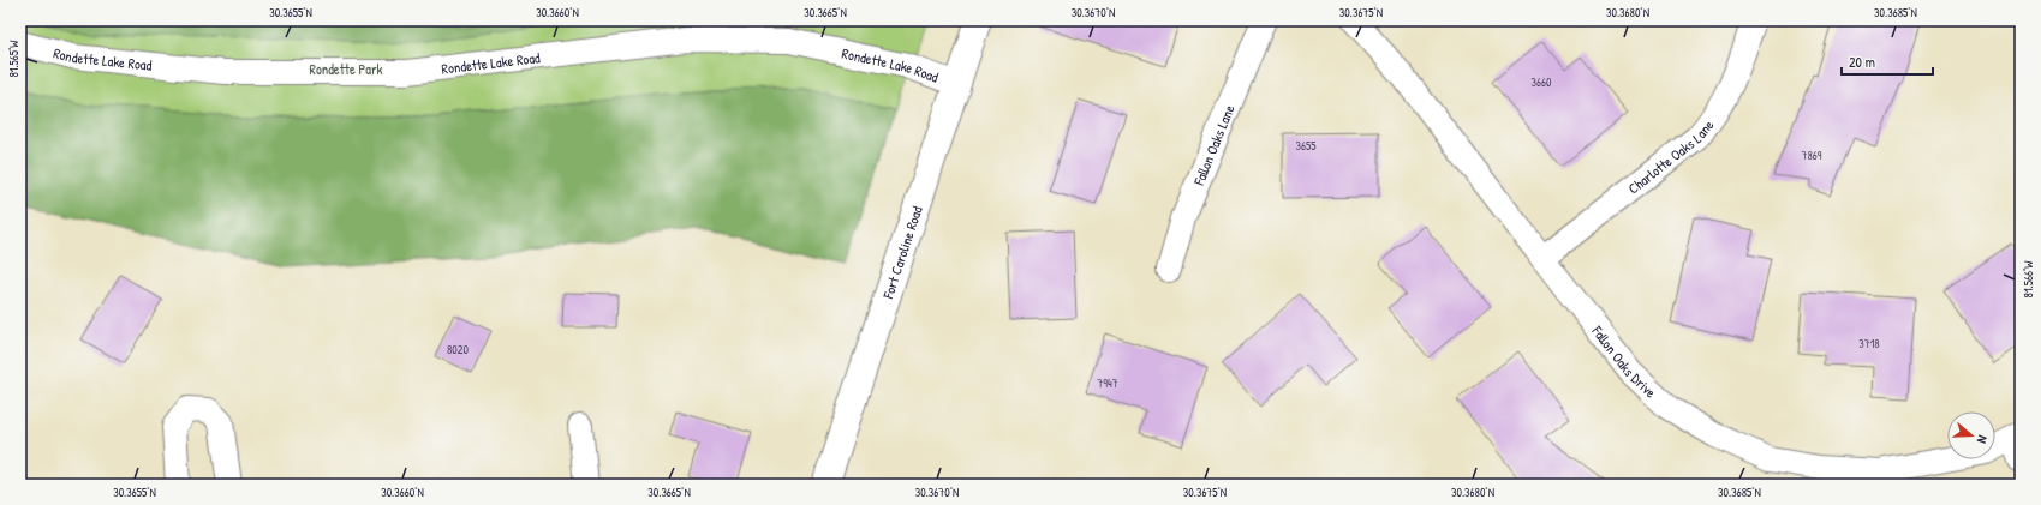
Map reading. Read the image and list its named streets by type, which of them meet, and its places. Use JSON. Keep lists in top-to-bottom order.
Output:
{
  "streets": {
    "street": [
      "Rondette Lake Road",
      "Fallon Oaks Lane",
      "Charlotte Oaks Lane",
      "Fort Caroline Road",
      "Fallon Oaks Drive"
    ]
  },
  "crossings": [
    ["Rondette Lake Road", "Fort Caroline Road"],
    ["Charlotte Oaks Lane", "Fallon Oaks Drive"]
  ],
  "parks": ["Rondette Park"],
  "house_numbers": [
    "3660",
    "3655",
    "7869",
    "3718",
    "8020",
    "7947"
  ],
  "scale_bar": "20 m",
  "north": "right",
  "coordinates": [
    "30.3655°N",
    "30.3660°N",
    "30.3665°N",
    "30.3670°N",
    "30.3675°N",
    "30.3680°N",
    "30.3685°N",
    "81.565°W",
    "81.566°W"
  ]
}
